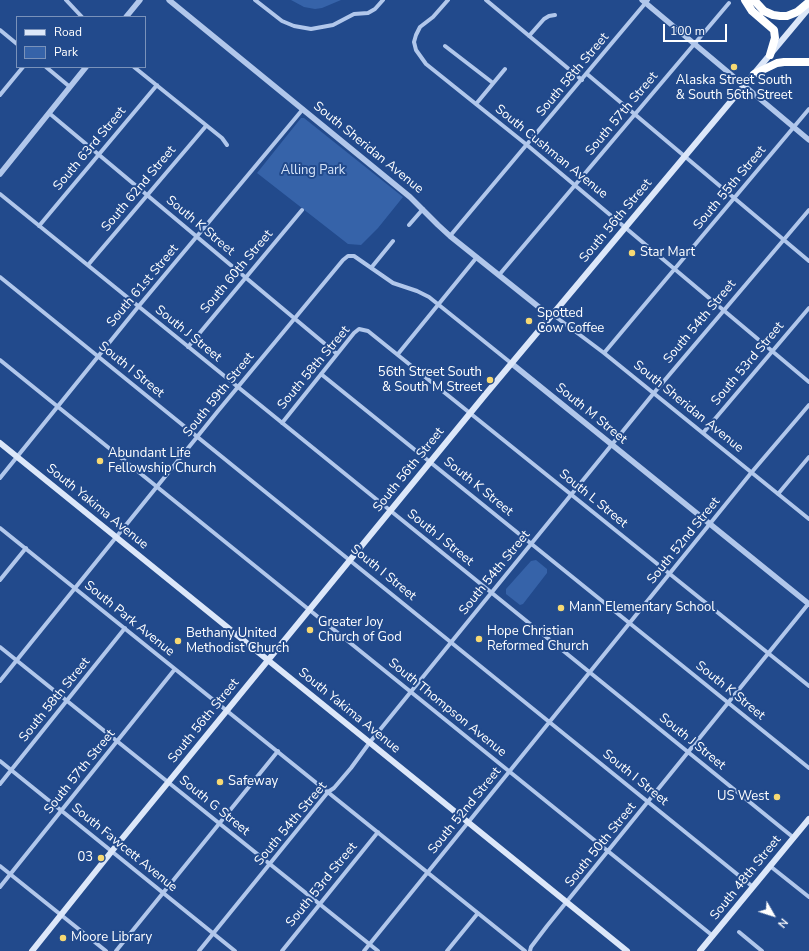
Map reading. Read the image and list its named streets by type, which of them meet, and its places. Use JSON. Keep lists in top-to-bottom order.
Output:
{
  "streets": {
    "main road": ["South 56th Street", "South Yakima Avenue", "South 48th Street"],
    "street": [
      "South 58th Street",
      "South 57th Street",
      "South Sheridan Avenue",
      "South 63rd Street",
      "South Cushman Avenue",
      "South 55th Street",
      "South 62nd Street",
      "South K Street",
      "South 60th Street",
      "South 61st Street",
      "South 54th Street",
      "South J Street",
      "South 53rd Street",
      "South I Street",
      "South 59th Street",
      "South M Street",
      "South L Street",
      "South 52nd Street",
      "South Park Avenue",
      "South Thompson Avenue",
      "South G Street",
      "South 50th Street",
      "South Fawcett Avenue"
    ]
  },
  "crossings": [
    ["South 58th Street", "South Sheridan Avenue"],
    ["South 58th Street", "South Cushman Avenue"],
    ["South 58th Street", "South K Street"],
    ["South 58th Street", "South J Street"],
    ["South 58th Street", "South L Street"],
    ["South 58th Street", "South Park Avenue"],
    ["South 58th Street", "South G Street"],
    ["South 58th Street", "South Fawcett Avenue"],
    ["South 57th Street", "South Sheridan Avenue"],
    ["South 57th Street", "South Cushman Avenue"],
    ["South 57th Street", "South Park Avenue"],
    ["South 57th Street", "South G Street"],
    ["South 57th Street", "South Fawcett Avenue"],
    ["South Sheridan Avenue", "South 55th Street"],
    ["South Sheridan Avenue", "South 56th Street"],
    ["South Sheridan Avenue", "South 61st Street"],
    ["South Sheridan Avenue", "South 54th Street"],
    ["South Sheridan Avenue", "South 53rd Street"],
    ["South Sheridan Avenue", "South 52nd Street"],
    ["South 63rd Street", "South K Street"],
    ["South 63rd Street", "South J Street"],
    ["South Cushman Avenue", "South 55th Street"],
    ["South Cushman Avenue", "South 56th Street"],
    ["South Cushman Avenue", "South 54th Street"],
    ["South Cushman Avenue", "South 53rd Street"],
    ["South 62nd Street", "South K Street"],
    ["South 62nd Street", "South J Street"],
    ["South 56th Street", "South K Street"],
    ["South 56th Street", "South J Street"],
    ["South 56th Street", "South I Street"],
    ["South 56th Street", "South M Street"],
    ["South 56th Street", "South L Street"],
    ["South 56th Street", "South Yakima Avenue"],
    ["South 56th Street", "South Park Avenue"],
    ["South 56th Street", "South Thompson Avenue"],
    ["South 56th Street", "South G Street"],
    ["South 56th Street", "South Fawcett Avenue"],
    ["South K Street", "South 60th Street"],
    ["South K Street", "South 61st Street"],
    ["South K Street", "South 54th Street"],
    ["South K Street", "South 59th Street"],
    ["South K Street", "South 52nd Street"],
    ["South K Street", "South 50th Street"],
    ["South 60th Street", "South J Street"],
    ["South 61st Street", "South J Street"],
    ["South 61st Street", "South I Street"],
    ["South 61st Street", "South Yakima Avenue"],
    ["South 61st Street", "South Thompson Avenue"],
    ["South 54th Street", "South J Street"],
    ["South 54th Street", "South I Street"],
    ["South 54th Street", "South M Street"],
    ["South 54th Street", "South L Street"],
    ["South 54th Street", "South Yakima Avenue"],
    ["South 54th Street", "South Park Avenue"],
    ["South 54th Street", "South Thompson Avenue"],
    ["South 54th Street", "South G Street"],
    ["South 54th Street", "South Fawcett Avenue"],
    ["South J Street", "South 59th Street"],
    ["South J Street", "South 52nd Street"],
    ["South J Street", "South 50th Street"],
    ["South J Street", "South 48th Street"],
    ["South 53rd Street", "South Park Avenue"],
    ["South 53rd Street", "South G Street"],
    ["South I Street", "South 59th Street"],
    ["South I Street", "South 52nd Street"],
    ["South I Street", "South 50th Street"],
    ["South I Street", "South 48th Street"],
    ["South 59th Street", "South M Street"],
    ["South 59th Street", "South Yakima Avenue"],
    ["South 59th Street", "South Park Avenue"],
    ["South 59th Street", "South Thompson Avenue"],
    ["South 59th Street", "South G Street"],
    ["South M Street", "South 52nd Street"],
    ["South M Street", "South 50th Street"],
    ["South L Street", "South 52nd Street"],
    ["South L Street", "South 50th Street"],
    ["South Yakima Avenue", "South 52nd Street"],
    ["South Yakima Avenue", "South 50th Street"],
    ["South 52nd Street", "South Park Avenue"],
    ["South 52nd Street", "South Thompson Avenue"],
    ["South 52nd Street", "South G Street"],
    ["South Thompson Avenue", "South 50th Street"],
    ["South Thompson Avenue", "South 48th Street"]
  ],
  "parks": ["Alling Park"],
  "places": [
    "Alaska Street South & South 56th Street",
    "Star Mart",
    "Spotted Cow Coffee",
    "56th Street South & South M Street",
    "Abundant Life Fellowship Church",
    "Mann Elementary School",
    "Greater Joy Church of God",
    "Hope Christian Reformed Church",
    "Bethany United Methodist Church",
    "Safeway",
    "US West",
    "03",
    "Moore Library"
  ],
  "legend": ["Road", "Park"],
  "scale_bar": "100 m",
  "north": "bottom right"
}
